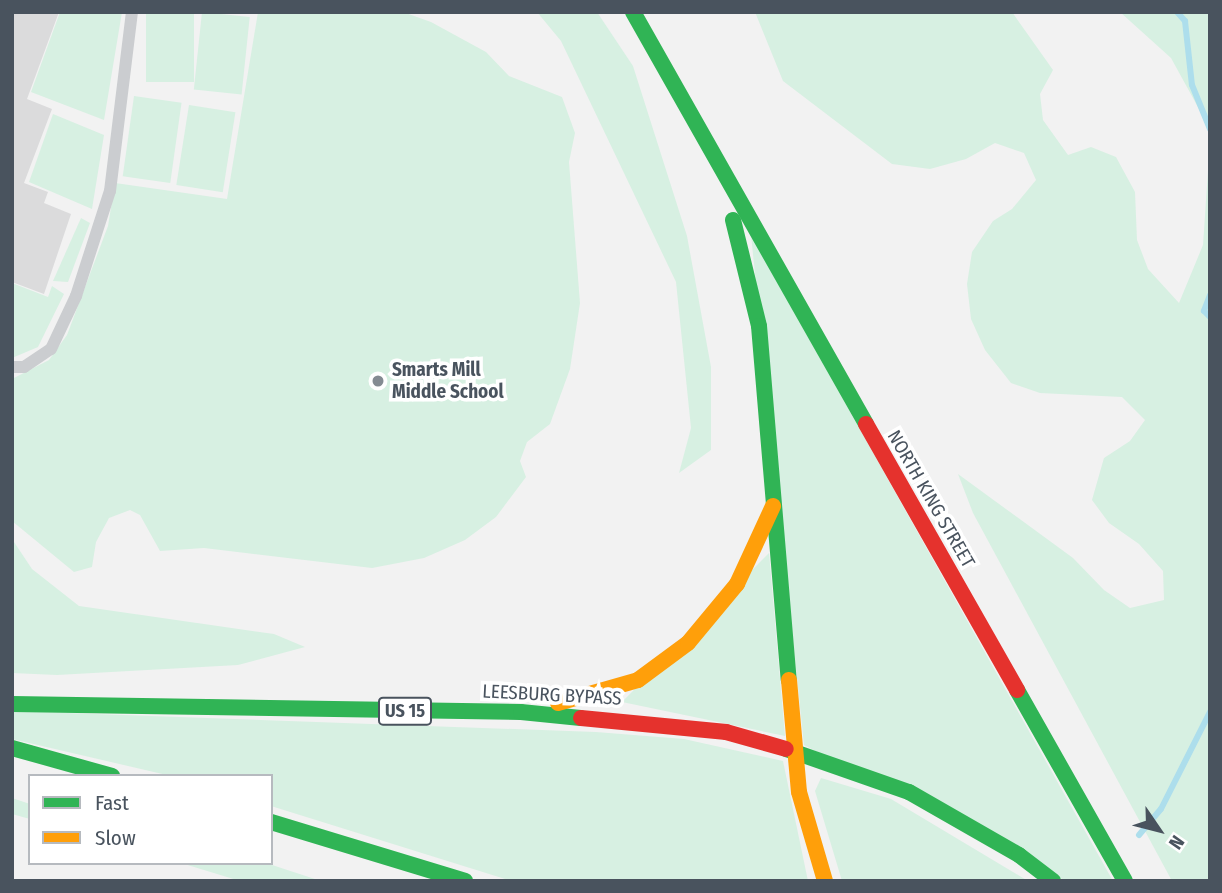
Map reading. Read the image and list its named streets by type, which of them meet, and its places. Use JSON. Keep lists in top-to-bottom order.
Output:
{
  "streets": {
    "main road": ["NORTH KING STREET", "LEESBURG BYPASS", "US 15"]
  },
  "crossings": [
    ["NORTH KING STREET", "LEESBURG BYPASS"]
  ],
  "places": ["Smarts Mill Middle School"],
  "legend": ["Fast", "Slow"],
  "north": "bottom right"
}
